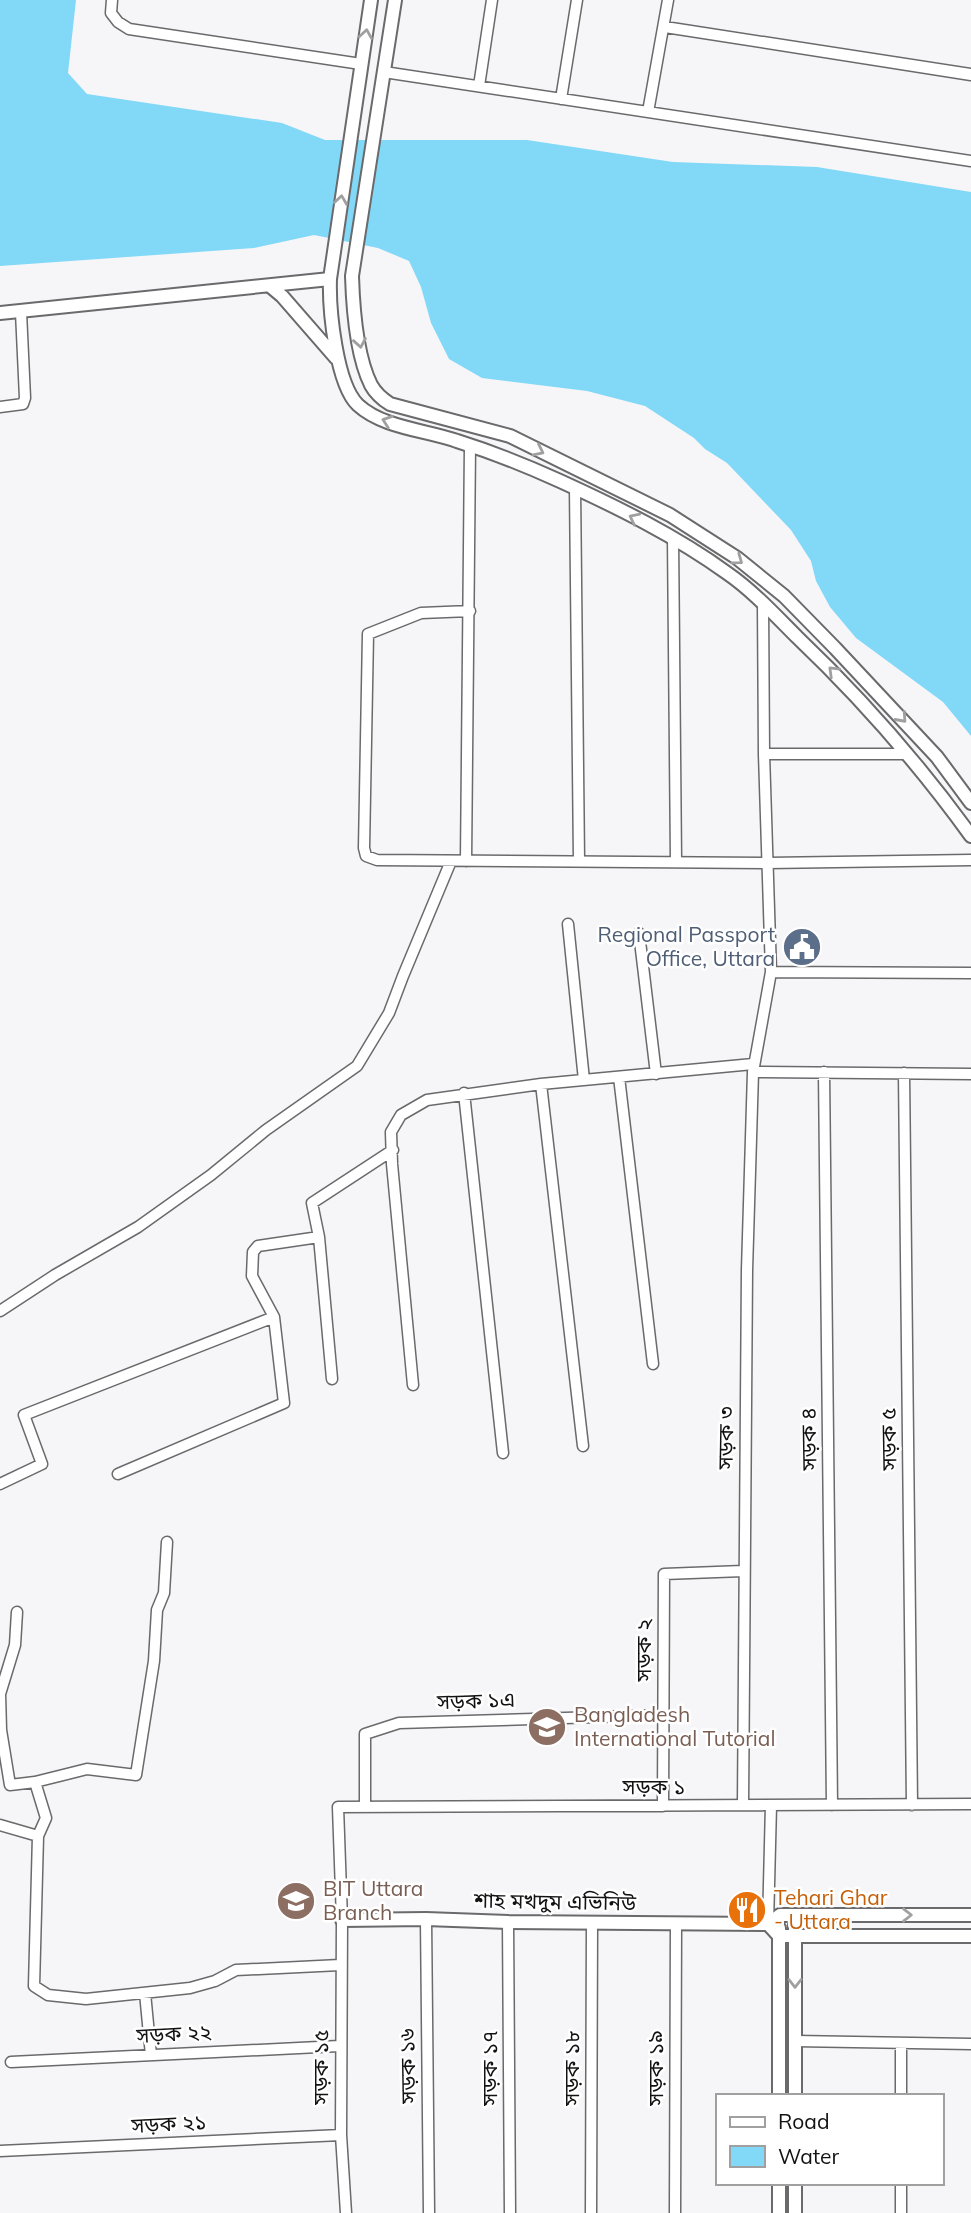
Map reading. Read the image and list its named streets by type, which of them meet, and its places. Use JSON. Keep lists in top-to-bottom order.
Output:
{
  "streets": {
    "street": [
      "সড়ক ৩",
      "সড়ক ৪",
      "সড়ক ৫",
      "সড়ক ২",
      "সড়ক ১এ",
      "সড়ক ১",
      "শাহ মখদুম এভিনিউ",
      "সড়ক ২২",
      "সড়ক ১৬",
      "সড়ক ১৫",
      "সড়ক ১৭",
      "সড়ক ১৮",
      "সড়ক ১৯",
      "সড়ক ২১"
    ]
  },
  "crossings": [
    ["সড়ক ৩", "সড়ক ২"],
    ["সড়ক ৩", "সড়ক ১"],
    ["সড়ক ৪", "সড়ক ১"],
    ["সড়ক ৫", "সড়ক ১"],
    ["সড়ক ২", "সড়ক ১এ"],
    ["সড়ক ২", "সড়ক ১"],
    ["সড়ক ১এ", "সড়ক ১"],
    ["সড়ক ১", "সড়ক ১৫"],
    ["শাহ মখদুম এভিনিউ", "সড়ক ১৬"],
    ["শাহ মখদুম এভিনিউ", "সড়ক ১৫"],
    ["শাহ মখদুম এভিনিউ", "সড়ক ১৭"],
    ["শাহ মখদুম এভিনিউ", "সড়ক ১৮"],
    ["শাহ মখদুম এভিনিউ", "সড়ক ১৯"],
    ["সড়ক ২২", "সড়ক ১৫"],
    ["সড়ক ১৫", "সড়ক ২১"]
  ],
  "places": {
    "public building": ["Regional Passport Office, Uttara"],
    "school or university": ["Bangladesh International Tutorial", "BIT Uttara Branch"],
    "restaurant": ["Tehari Ghar - Uttara"]
  },
  "legend": ["Road", "Water"]
}
